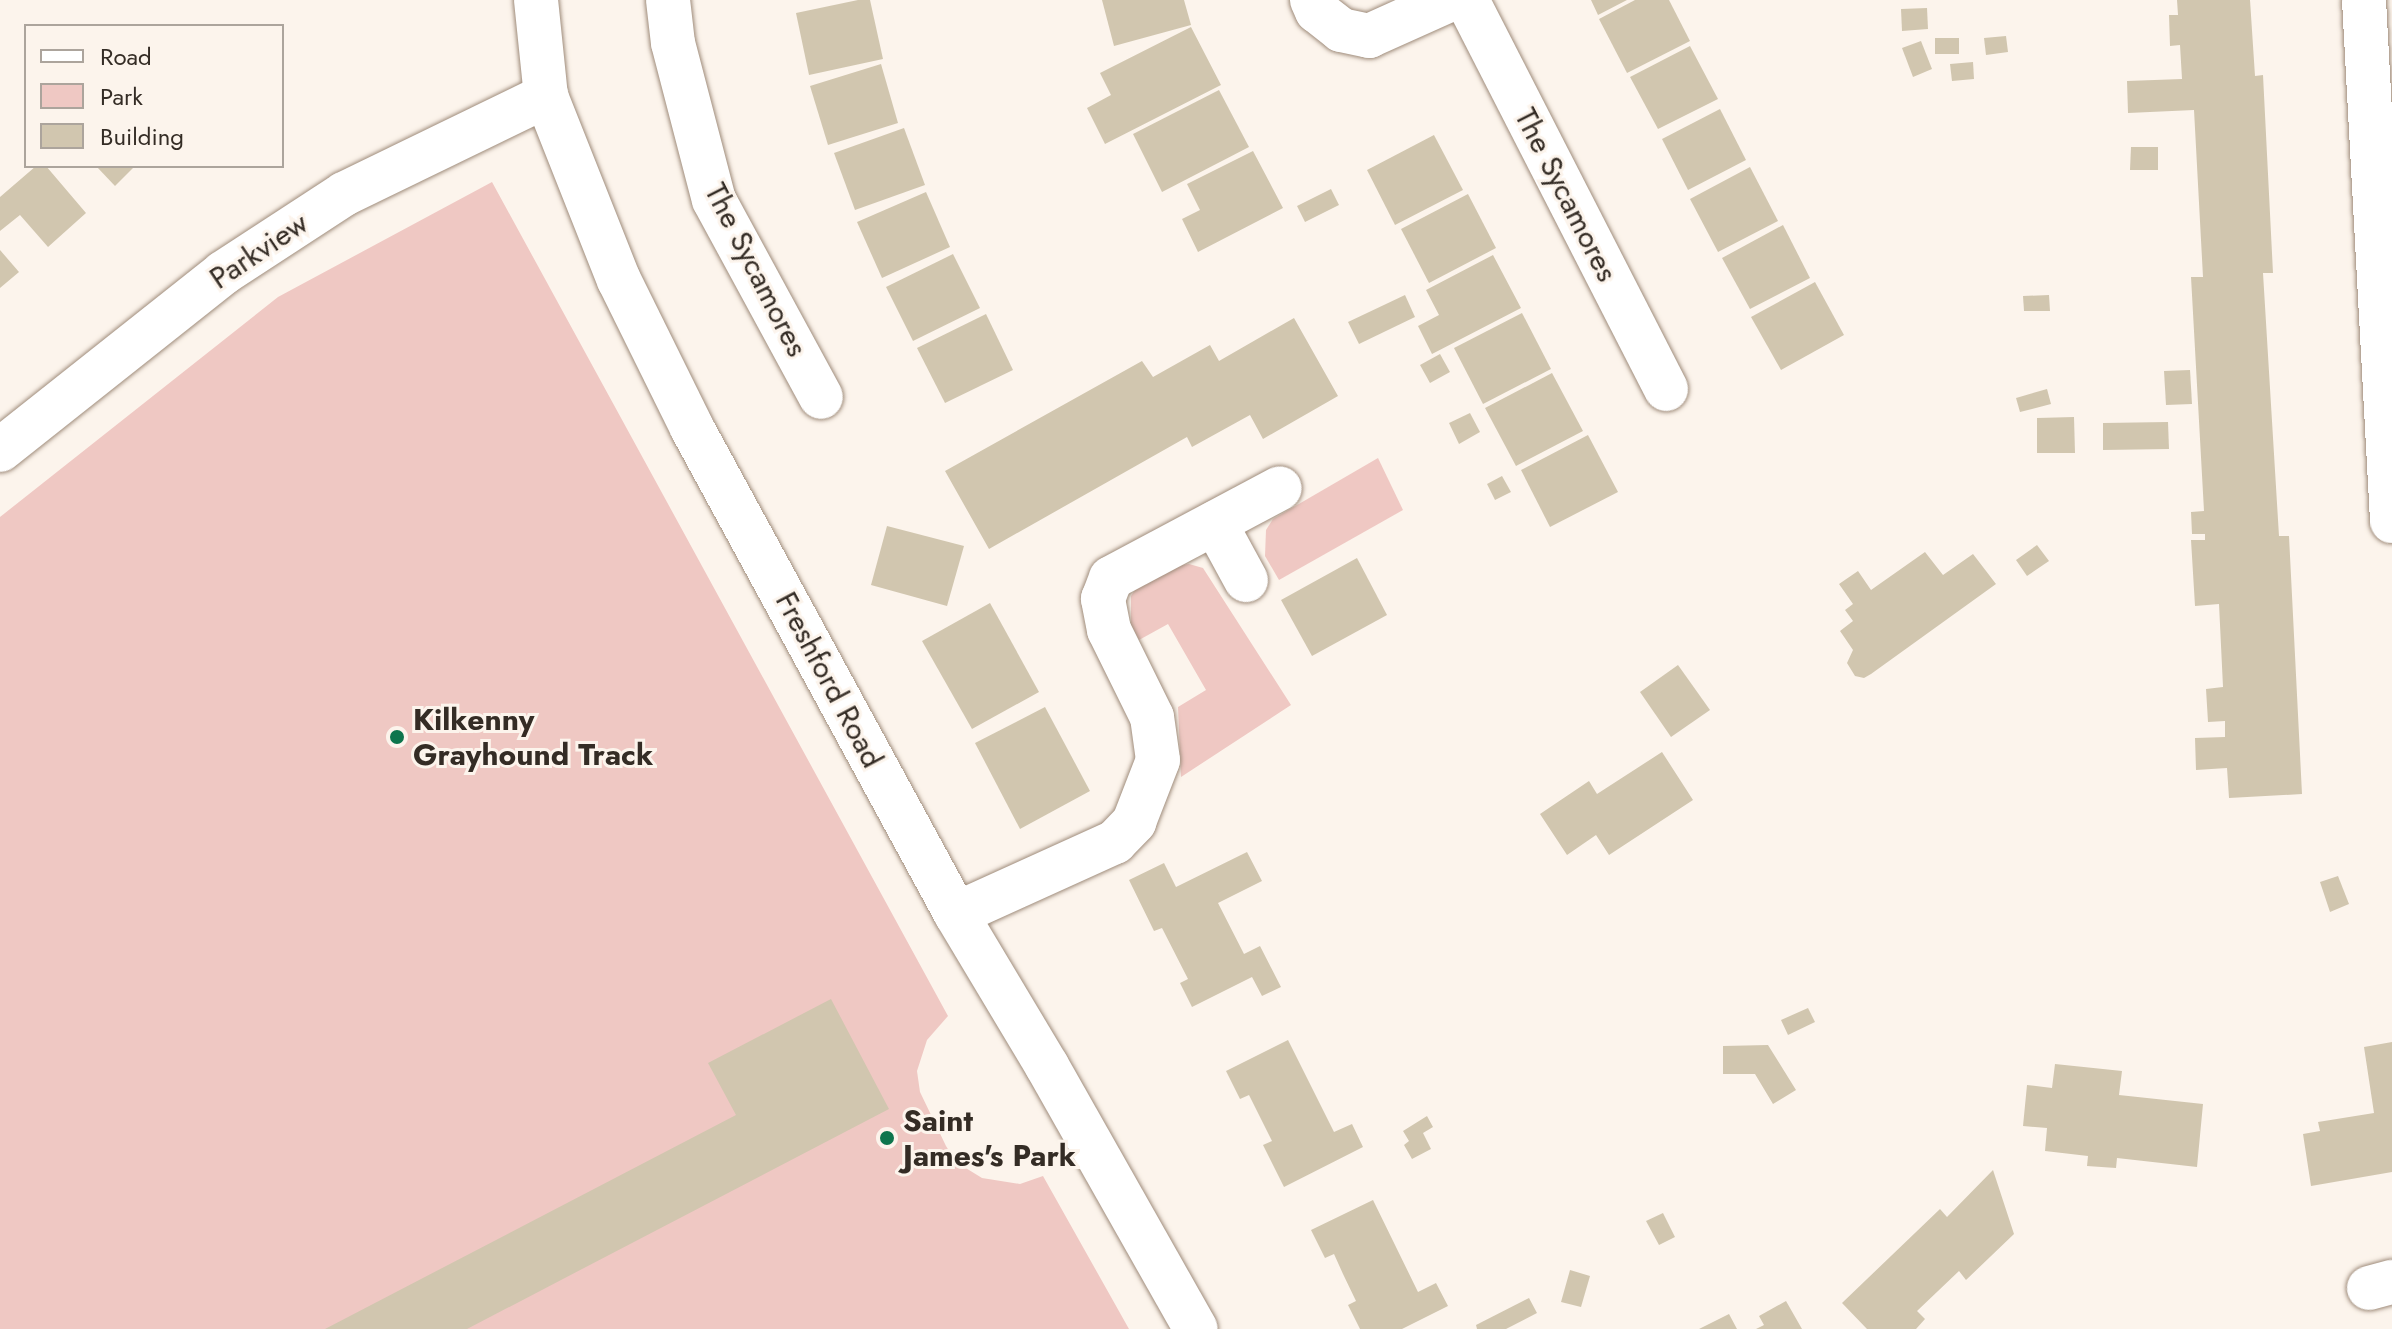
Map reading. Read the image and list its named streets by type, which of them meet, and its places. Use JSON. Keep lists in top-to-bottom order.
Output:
{
  "streets": {
    "street": ["The Sycamores", "Parkview", "Freshford Road"]
  },
  "crossings": [
    ["Parkview", "Freshford Road"]
  ],
  "places": ["Kilkenny Grayhound Track", "Saint James's Park"],
  "legend": ["Road", "Park", "Building"]
}
